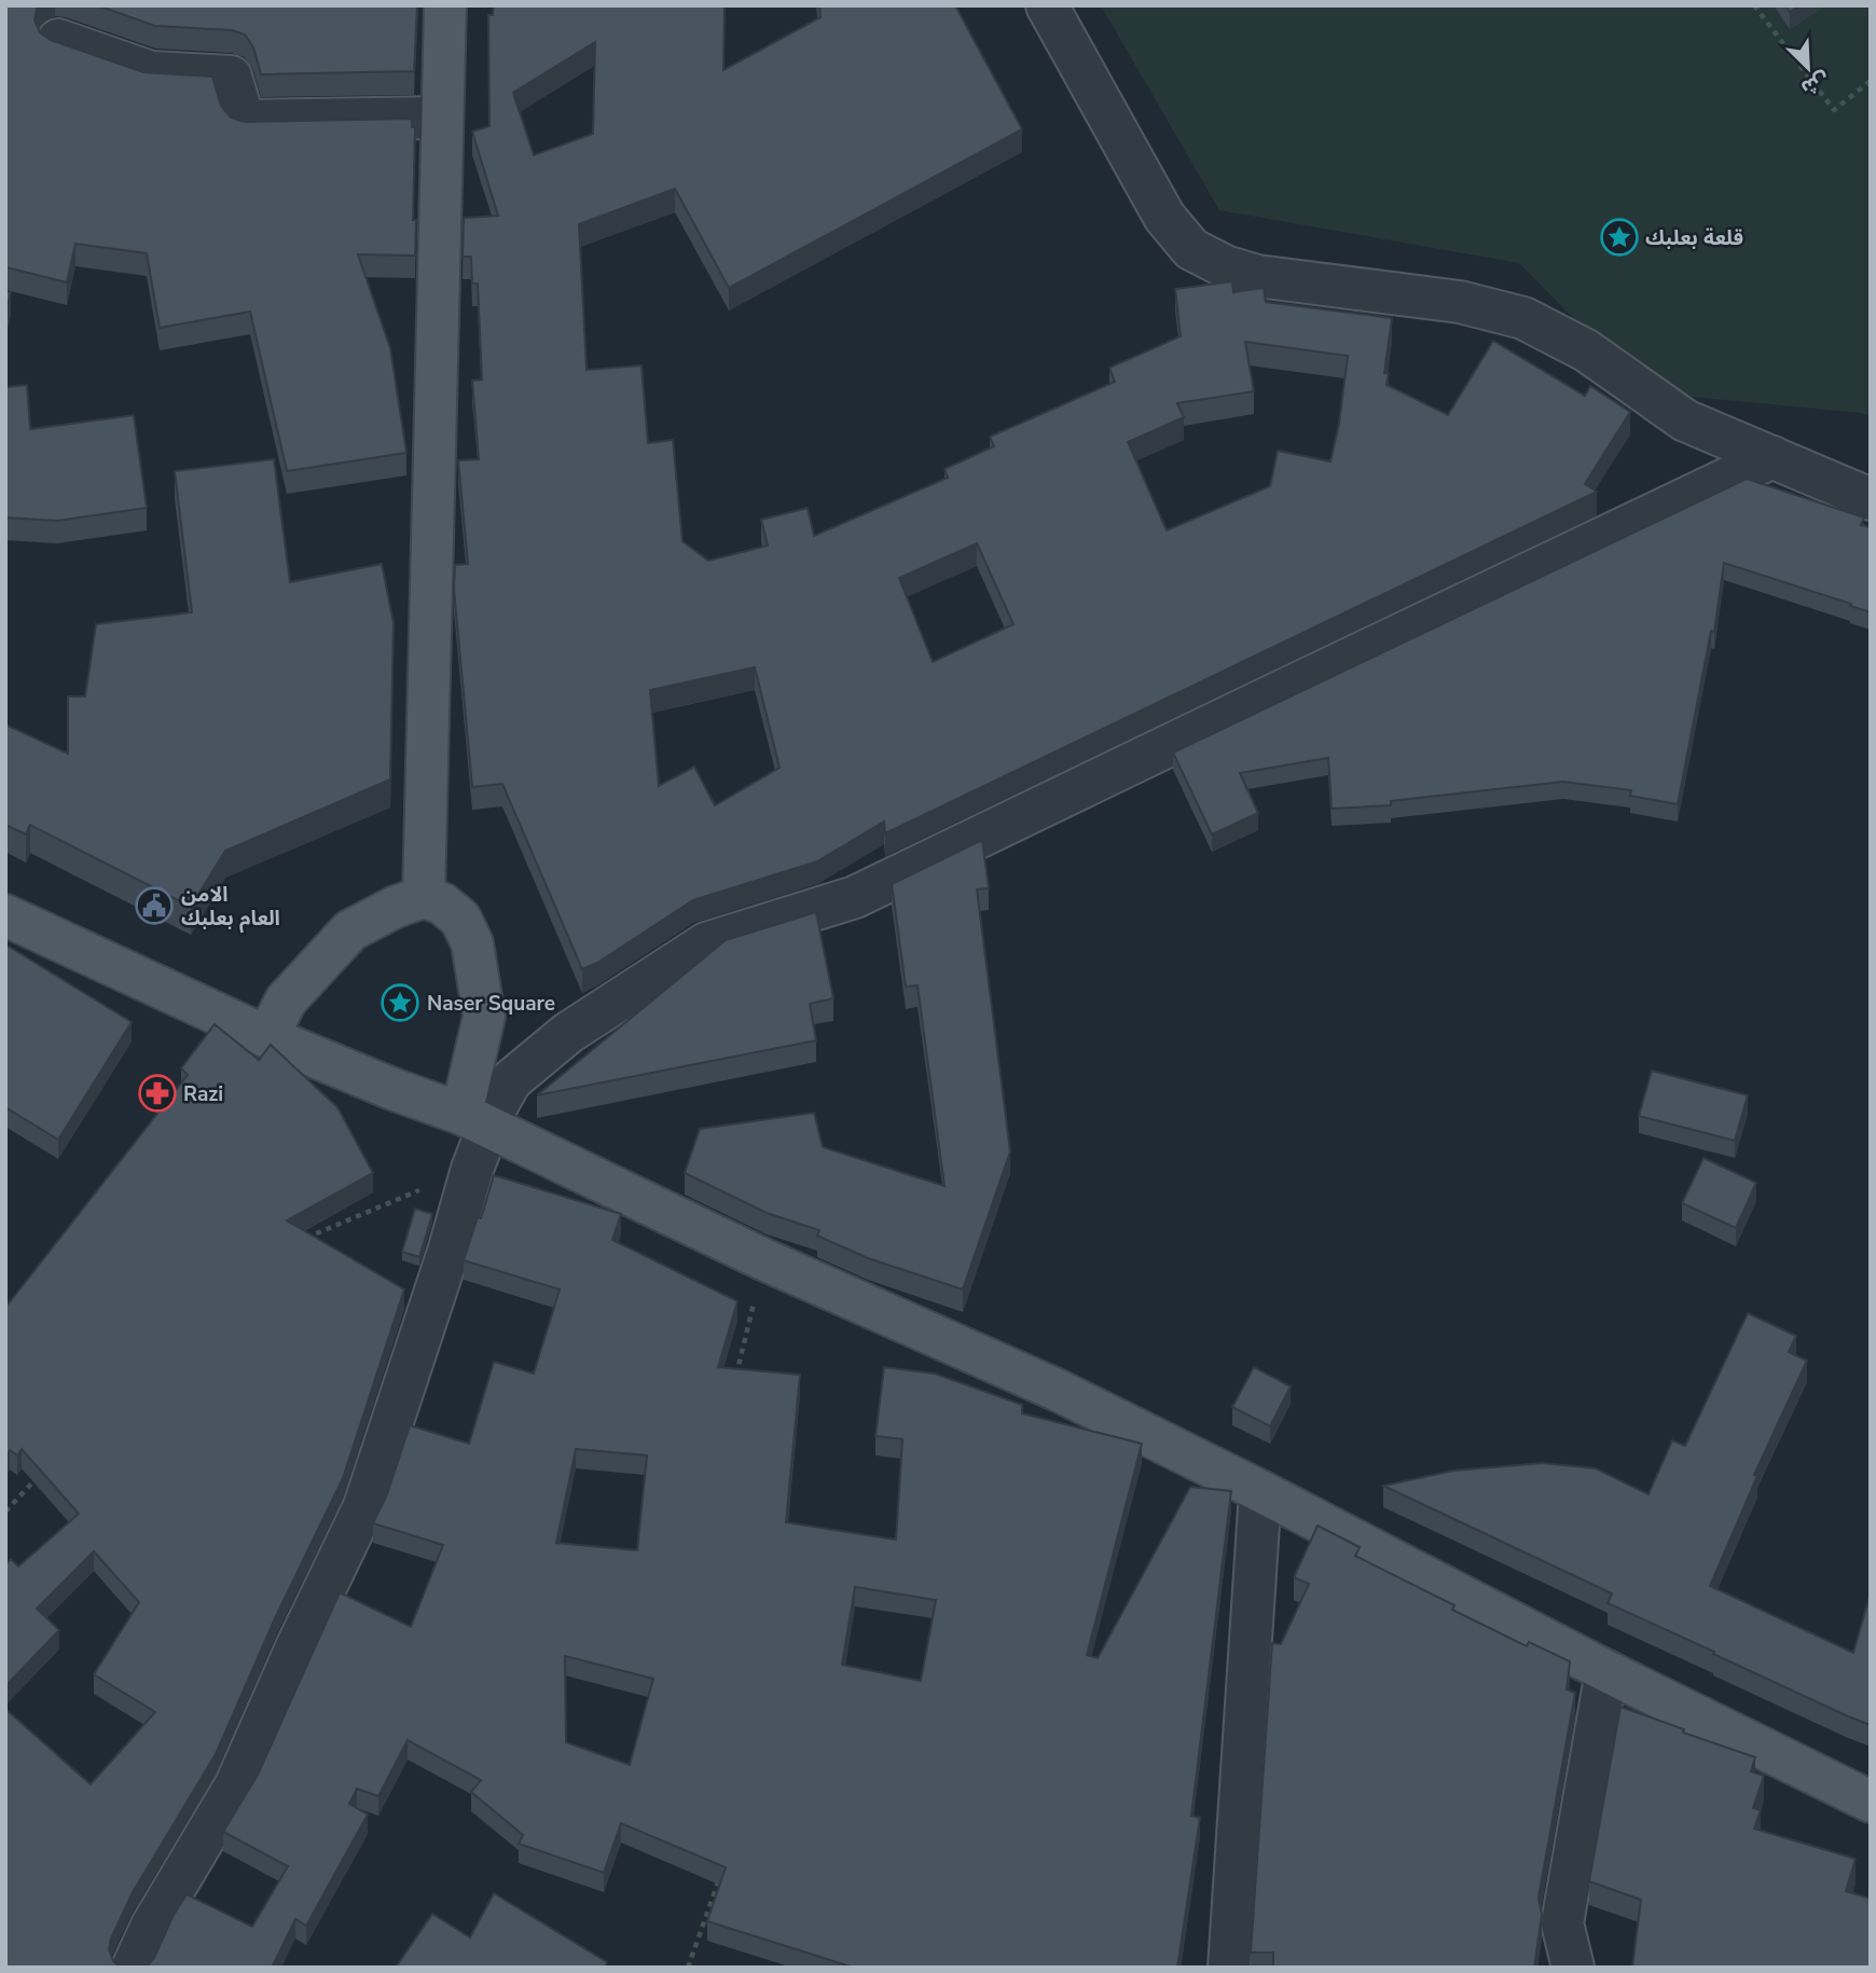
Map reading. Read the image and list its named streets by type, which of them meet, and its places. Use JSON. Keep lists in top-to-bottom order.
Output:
{
  "places": {
    "place": ["قلعة بعلبك", "Naser Square"],
    "public building": ["الامن العام بعلبك"],
    "pharmacy": ["Razi"]
  },
  "north": "bottom right"
}
